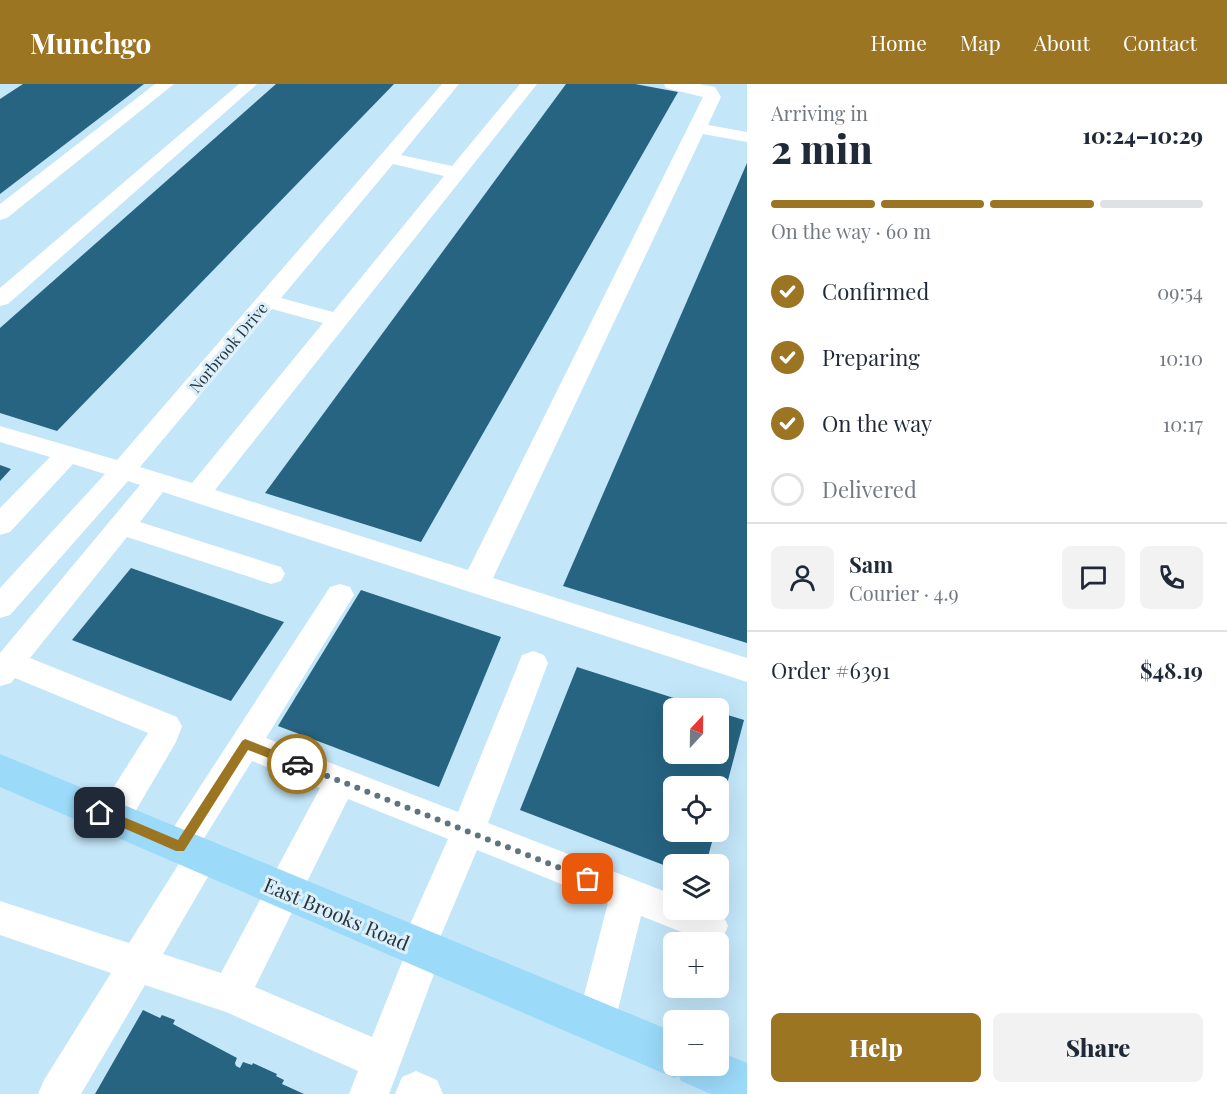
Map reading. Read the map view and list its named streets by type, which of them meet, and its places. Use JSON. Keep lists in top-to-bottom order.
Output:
{
  "streets": {
    "main road": ["East Brooks Road"],
    "street": ["Norbrook Drive"]
  },
  "north": "top",
  "page": {
    "header": "Munchgo",
    "nav": [
      "Home",
      "Map",
      "About",
      "Contact"
    ],
    "heading": ["2 min", "Arriving in", "10:24–10:29"],
    "panel": [
      "Sam",
      "Courier · 4.9",
      "Order #6391",
      "$48.19"
    ],
    "bar": "On the way · 60 m",
    "list": [
      ["Confirmed", "09:54"],
      ["Preparing", "10:10"],
      ["On the way", "10:17"],
      "Delivered"
    ],
    "map_buttons": ["+", "−"],
    "buttons": ["Help", "Share"]
  }
}
